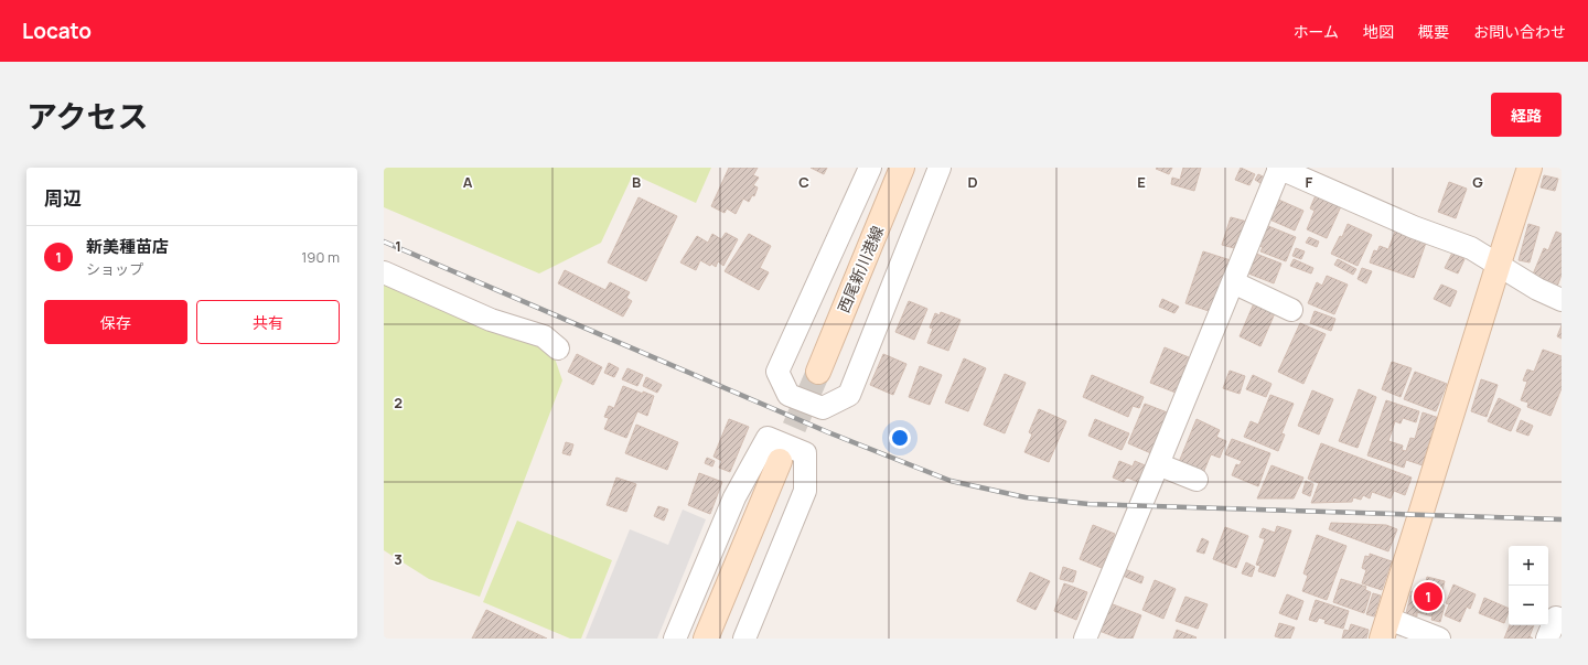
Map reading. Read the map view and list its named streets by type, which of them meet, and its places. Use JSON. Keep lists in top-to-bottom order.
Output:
{
  "streets": {
    "street": ["西尾新川港線"]
  },
  "page": {
    "header": "Locato",
    "nav": [
      "ホーム",
      "地図",
      "概要",
      "お問い合わせ"
    ],
    "title": "アクセス",
    "buttons": [
      "経路",
      ["保存", "共有"]
    ],
    "heading": "周辺",
    "list": [
      {
        "mark": "1",
        "name": "新美種苗店",
        "note": "ショップ",
        "value": "190 m"
      }
    ],
    "map_buttons": ["+", "−"],
    "pins": "1"
  },
  "grid": {
    "columns": [
      "A",
      "B",
      "C",
      "D",
      "E",
      "F",
      "G"
    ],
    "rows": ["1", "2", "3"]
  }
}
